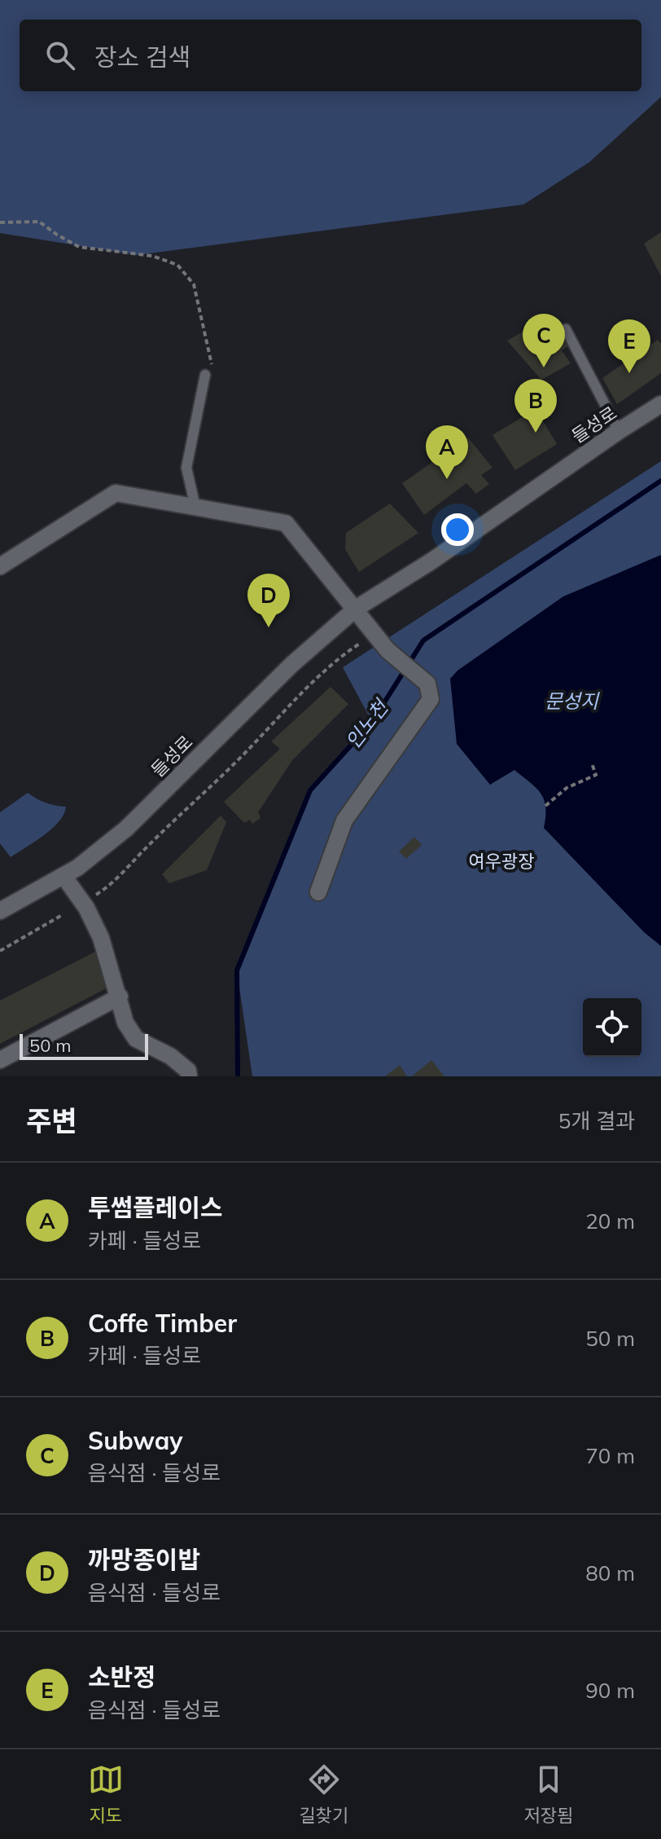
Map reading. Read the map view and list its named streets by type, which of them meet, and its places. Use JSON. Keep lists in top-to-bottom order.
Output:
{
  "streets": {
    "street": ["들성로"]
  },
  "water": ["문성지", "인노천"],
  "parks": ["여우광장"],
  "scale_bar": "50 m",
  "page": {
    "search": "장소 검색",
    "pins": [
      "C",
      "E",
      "B",
      "A",
      "D"
    ],
    "scale": "50 m",
    "heading": ["주변", "5개 결과"],
    "list": [
      {
        "mark": "A",
        "name": "투썸플레이스",
        "note": "카페 · 들성로",
        "value": "20 m"
      },
      {
        "mark": "B",
        "name": "Coffe Timber",
        "note": "카페 · 들성로",
        "value": "50 m"
      },
      {
        "mark": "C",
        "name": "Subway",
        "note": "음식점 · 들성로",
        "value": "70 m"
      },
      {
        "mark": "D",
        "name": "까망종이밥",
        "note": "음식점 · 들성로",
        "value": "80 m"
      },
      {
        "mark": "E",
        "name": "소반정",
        "note": "음식점 · 들성로",
        "value": "90 m"
      }
    ],
    "nav": ["지도", "길찾기", "저장됨"]
  }
}
